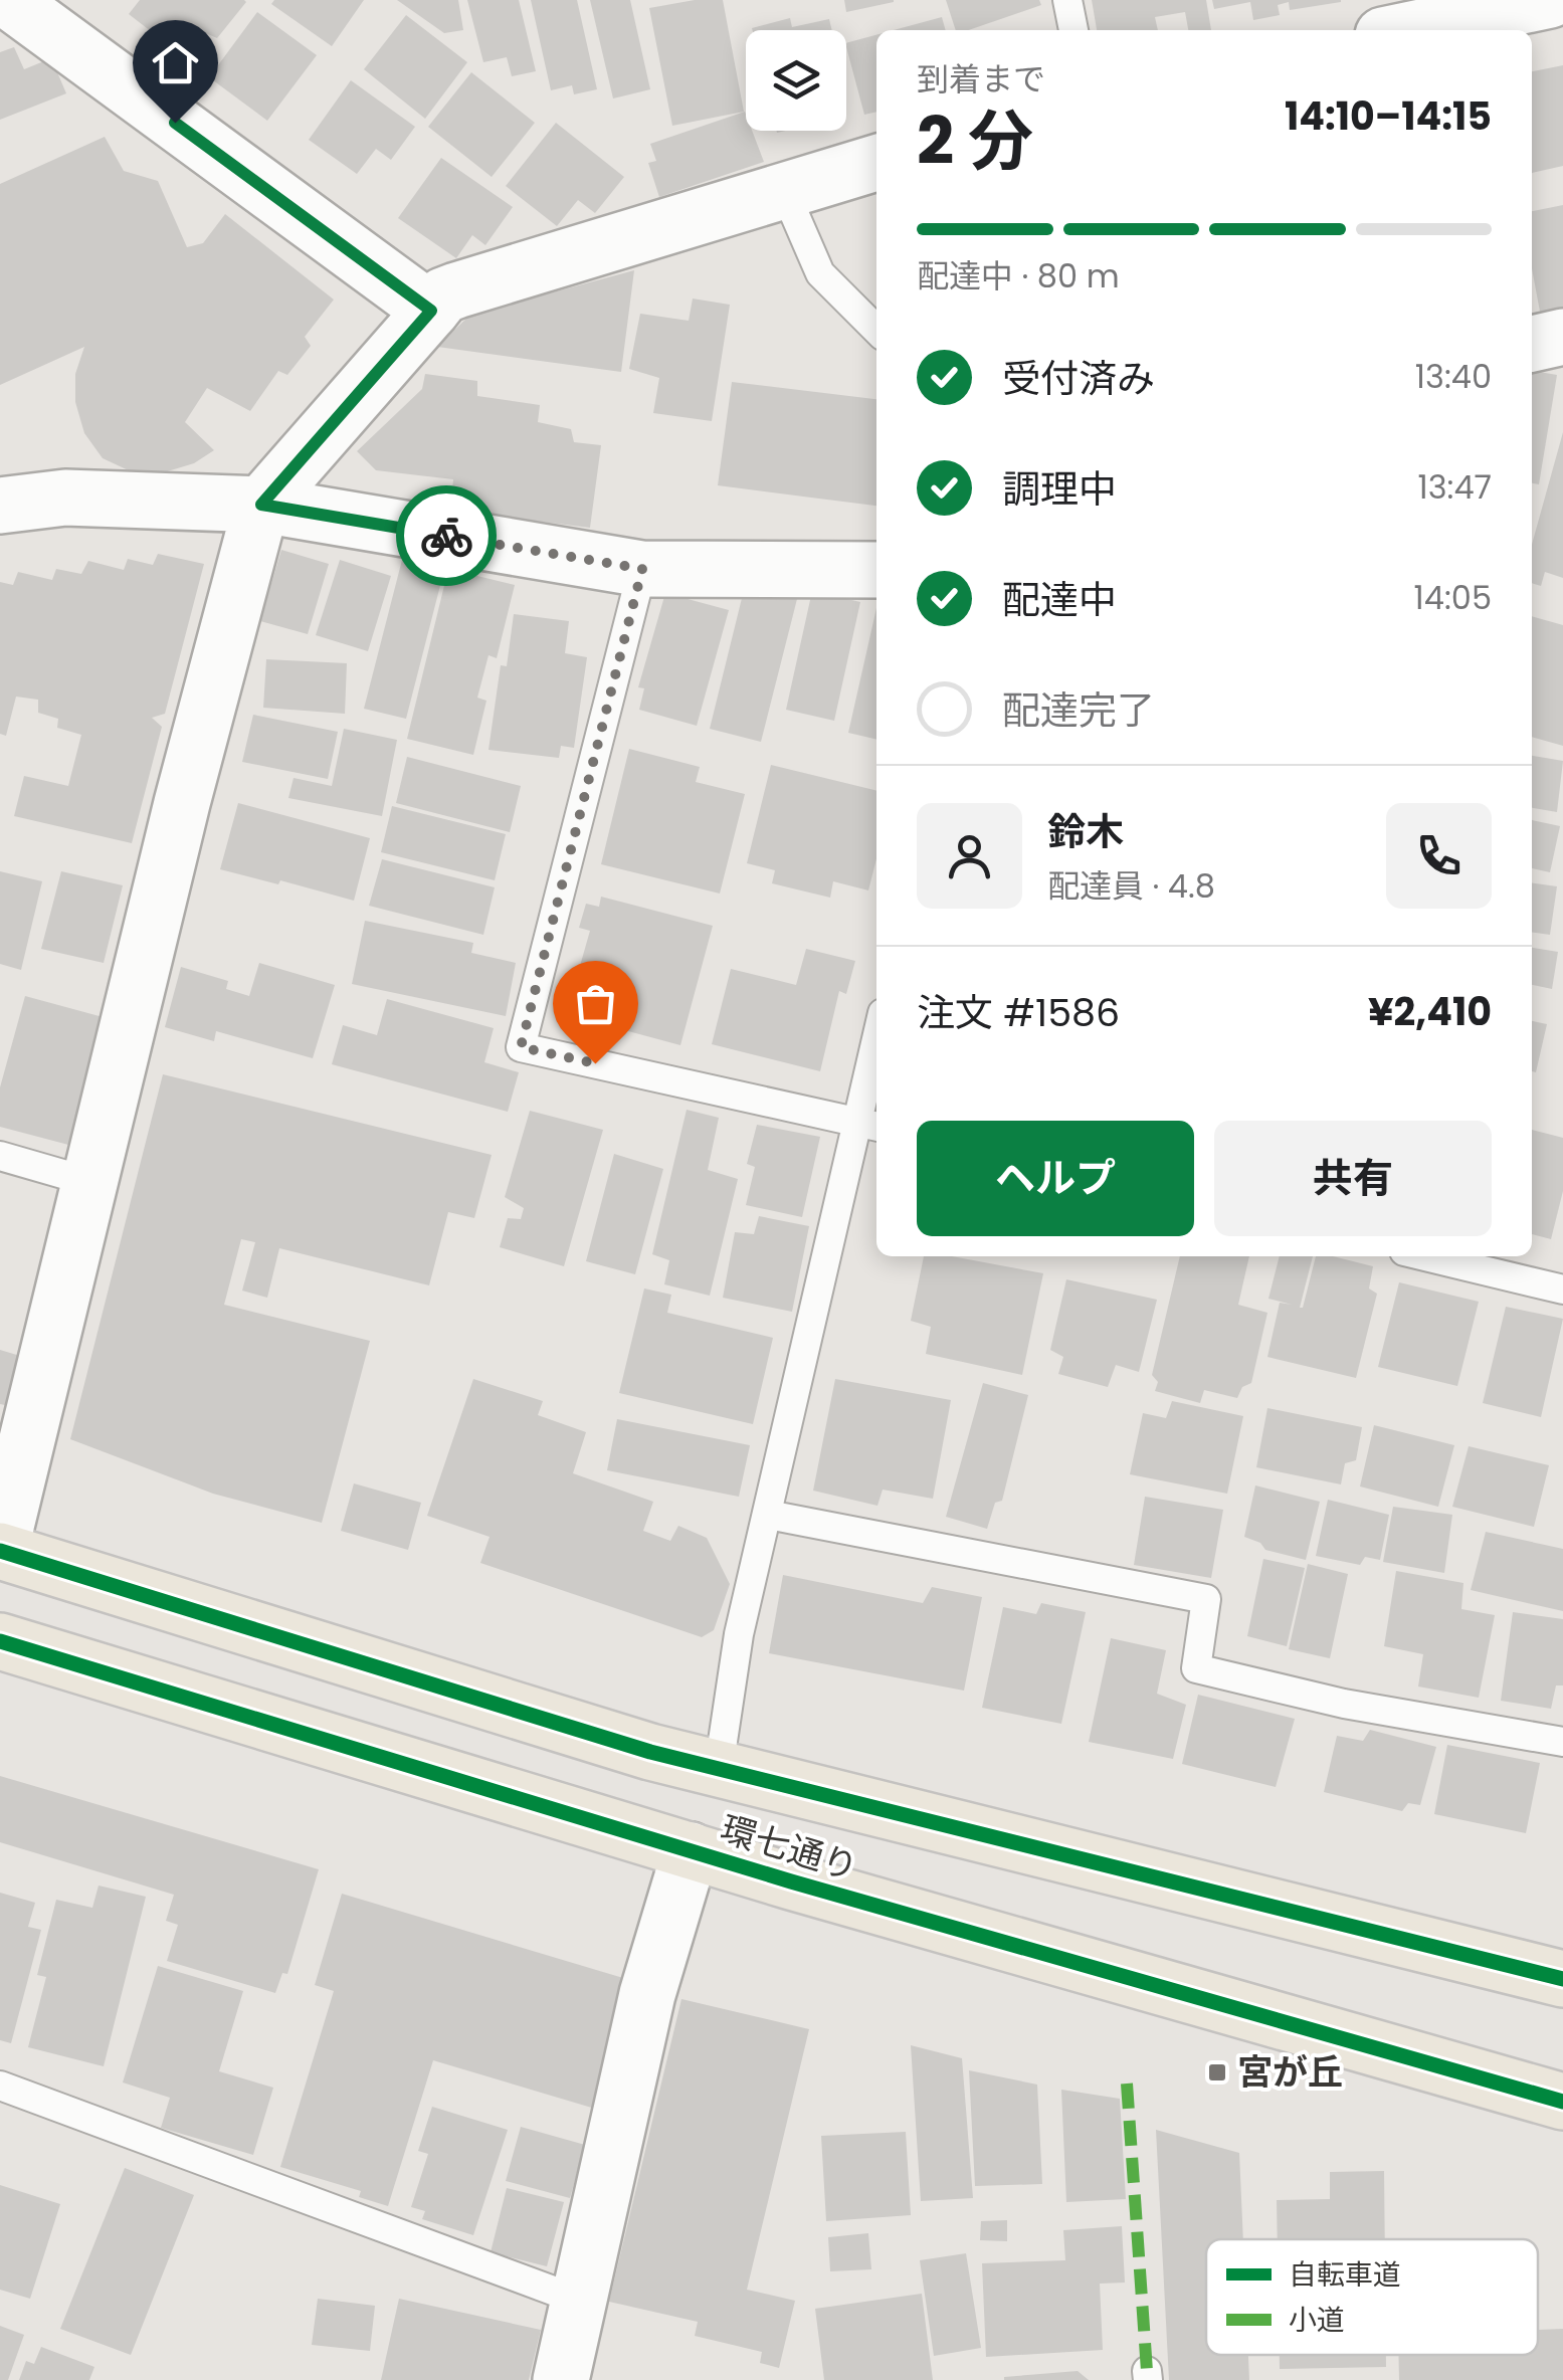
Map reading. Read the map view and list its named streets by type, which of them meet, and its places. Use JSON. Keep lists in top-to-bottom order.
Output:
{
  "streets": {
    "main road": ["環七通り"]
  },
  "places": {
    "transit": ["宮が丘"]
  },
  "legend": ["自転車道", "小道"],
  "page": {
    "heading": ["2 分", "到着まで", "14:10–14:15"],
    "panel": [
      "鈴木",
      "配達員 · 4.8",
      "注文 #1586",
      "¥2,410"
    ],
    "bar": "配達中 · 80 m",
    "list": [
      ["受付済み", "13:40"],
      ["調理中", "13:47"],
      ["配達中", "14:05"],
      "配達完了"
    ],
    "buttons": ["ヘルプ", "共有"]
  }
}
